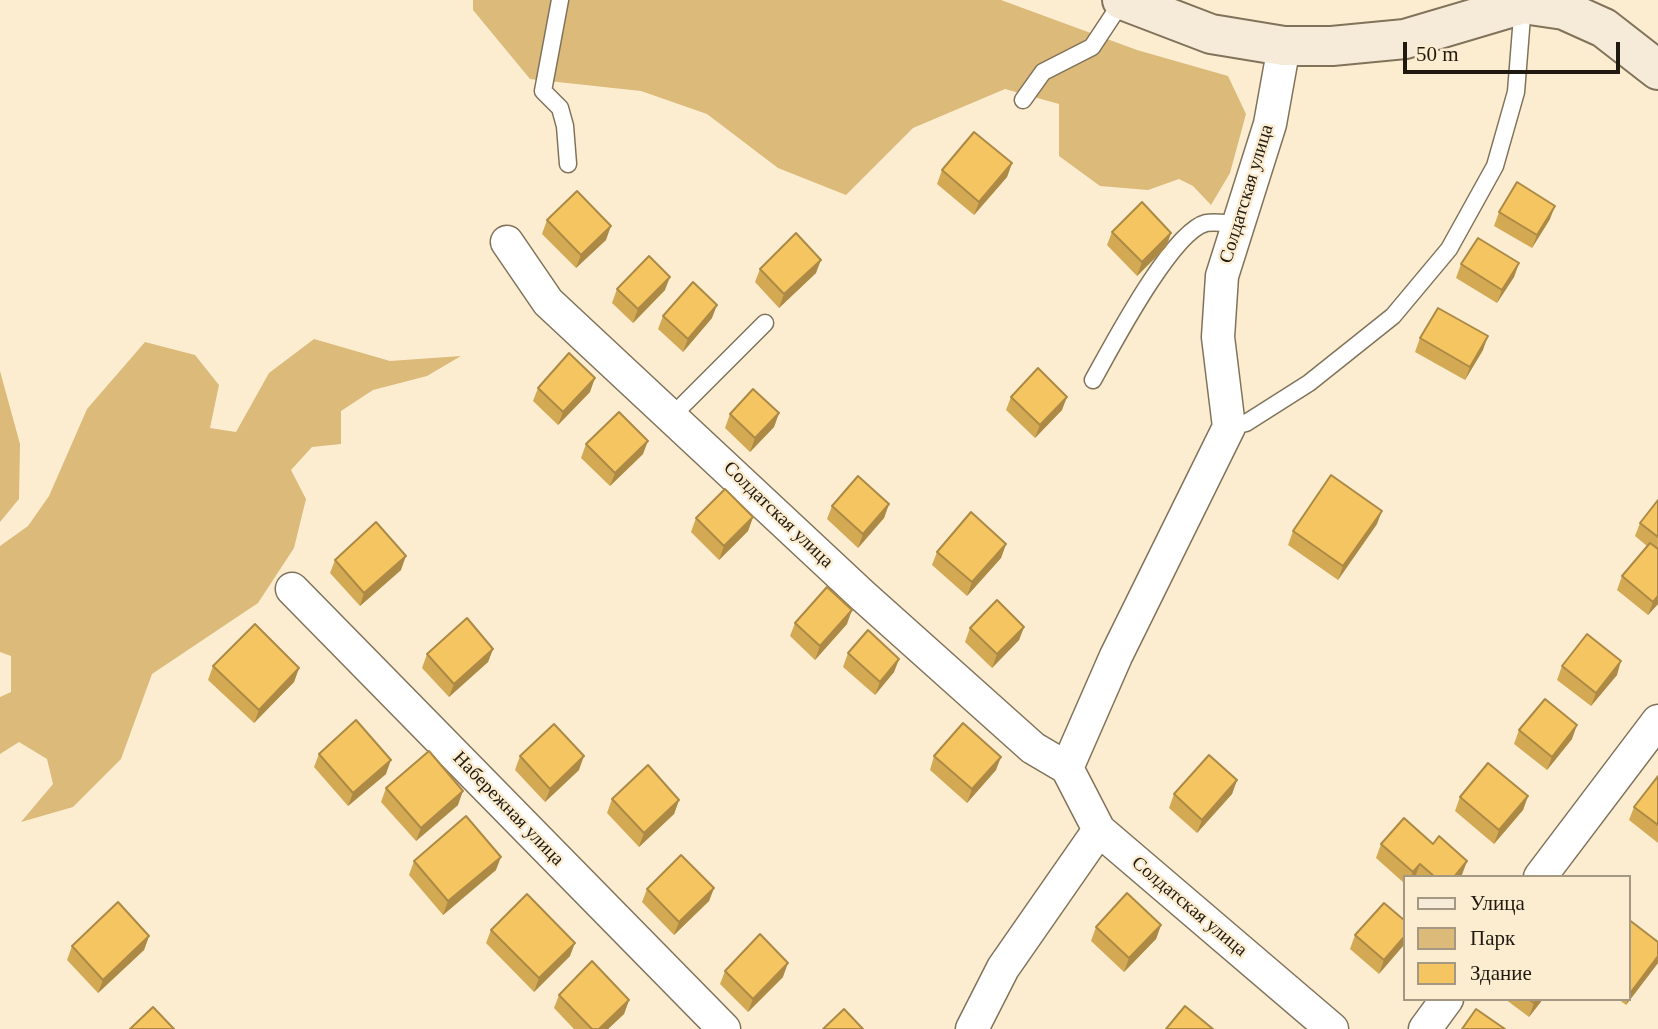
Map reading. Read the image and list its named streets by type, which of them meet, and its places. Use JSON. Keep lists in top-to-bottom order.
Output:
{
  "streets": {
    "street": ["Солдатская улица", "Набережная улица"]
  },
  "legend": ["Улица", "Парк", "Здание"],
  "scale_bar": "50 m"
}
